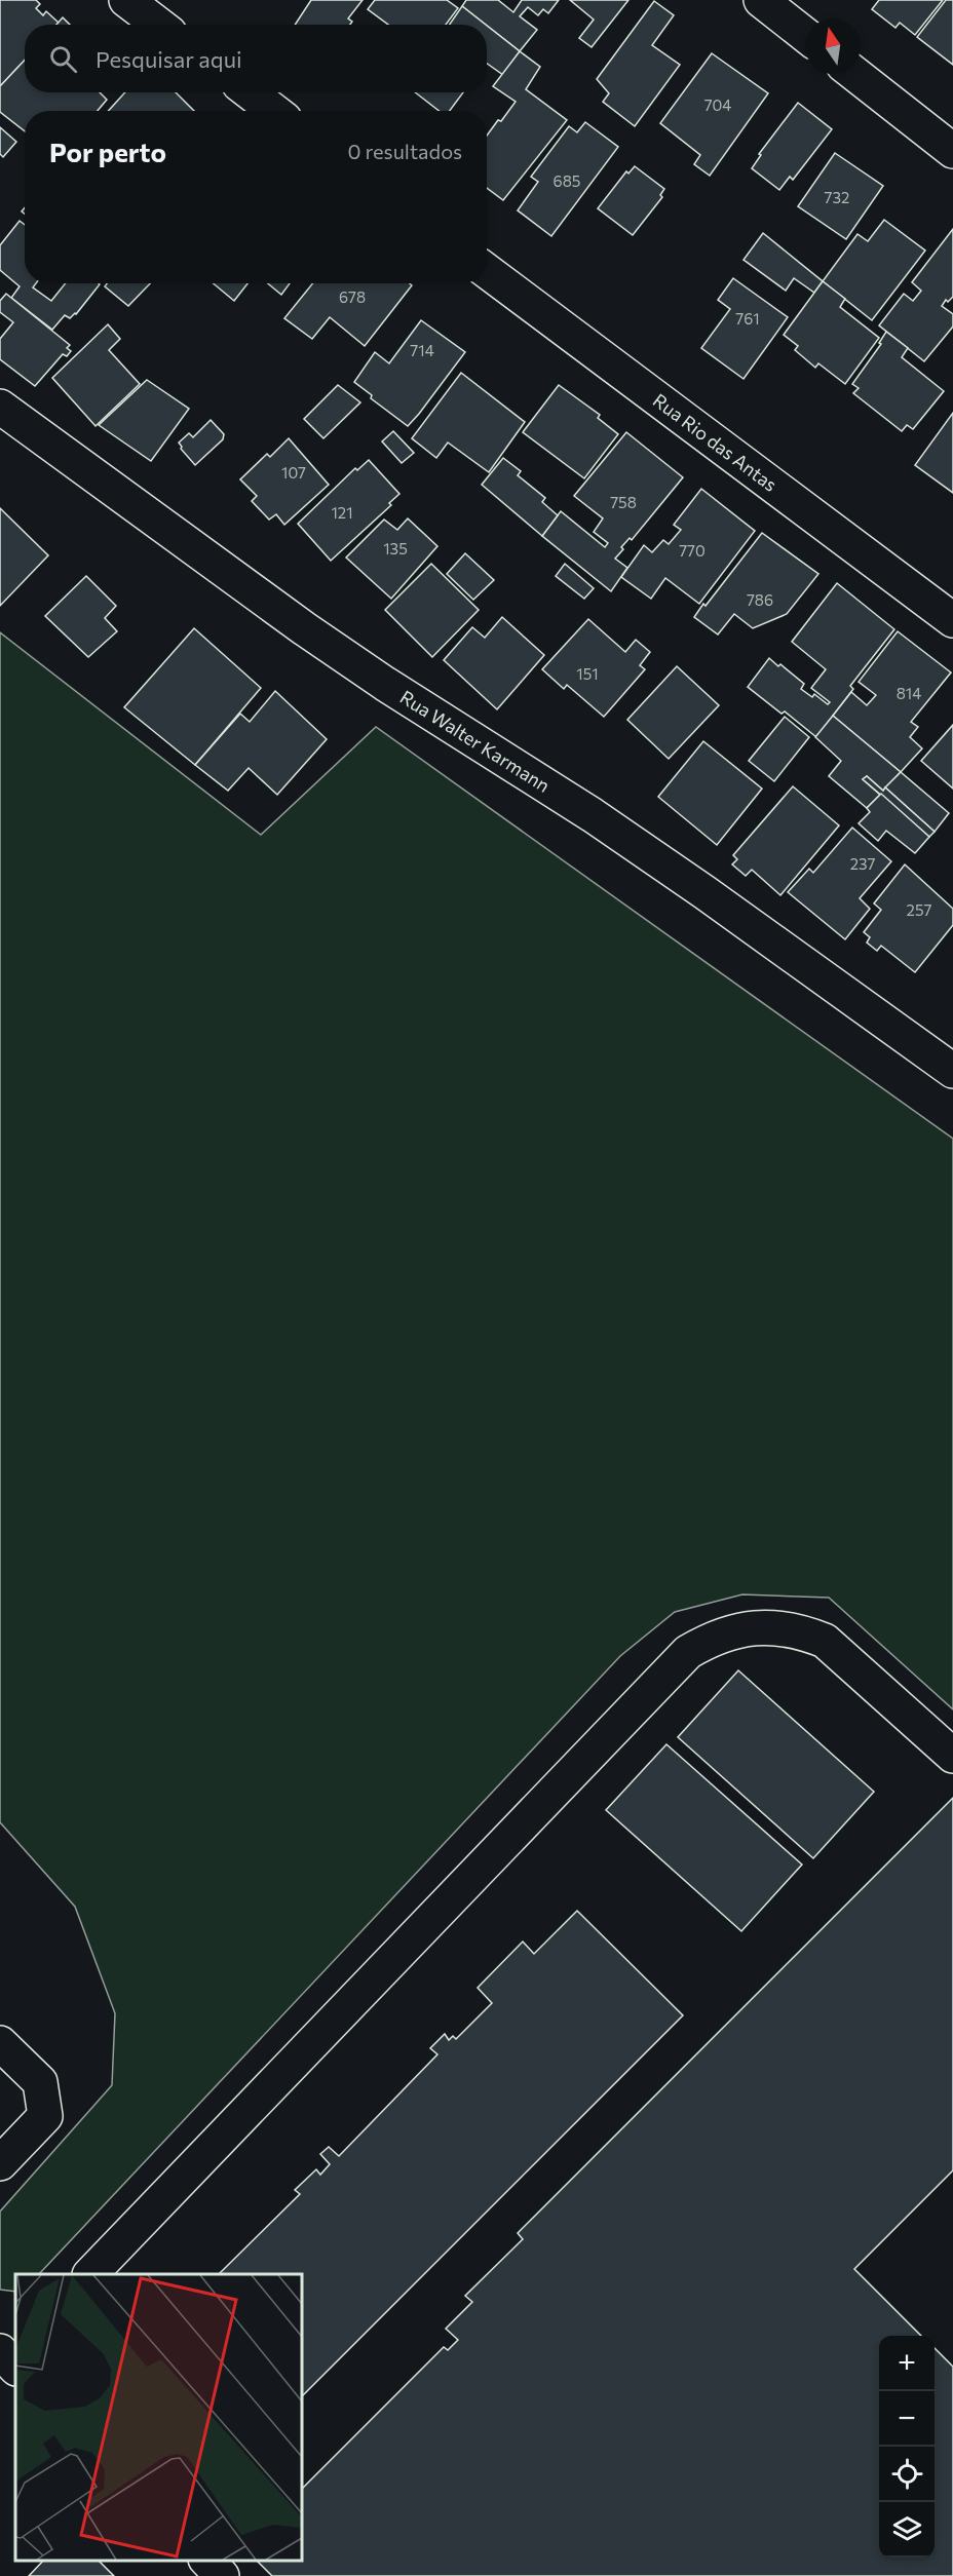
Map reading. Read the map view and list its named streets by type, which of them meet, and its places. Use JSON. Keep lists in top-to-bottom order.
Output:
{
  "streets": {
    "street": ["Rua Rio das Antas", "Rua Walter Karmann"]
  },
  "house_numbers": [
    "704",
    "685",
    "732",
    "678",
    "761",
    "714",
    "107",
    "758",
    "121",
    "135",
    "770",
    "786",
    "151",
    "814",
    "237",
    "257"
  ],
  "north": "top",
  "page": {
    "search": "Pesquisar aqui",
    "heading": ["Por perto", "0 resultados"],
    "map_buttons": ["+", "−"]
  }
}
